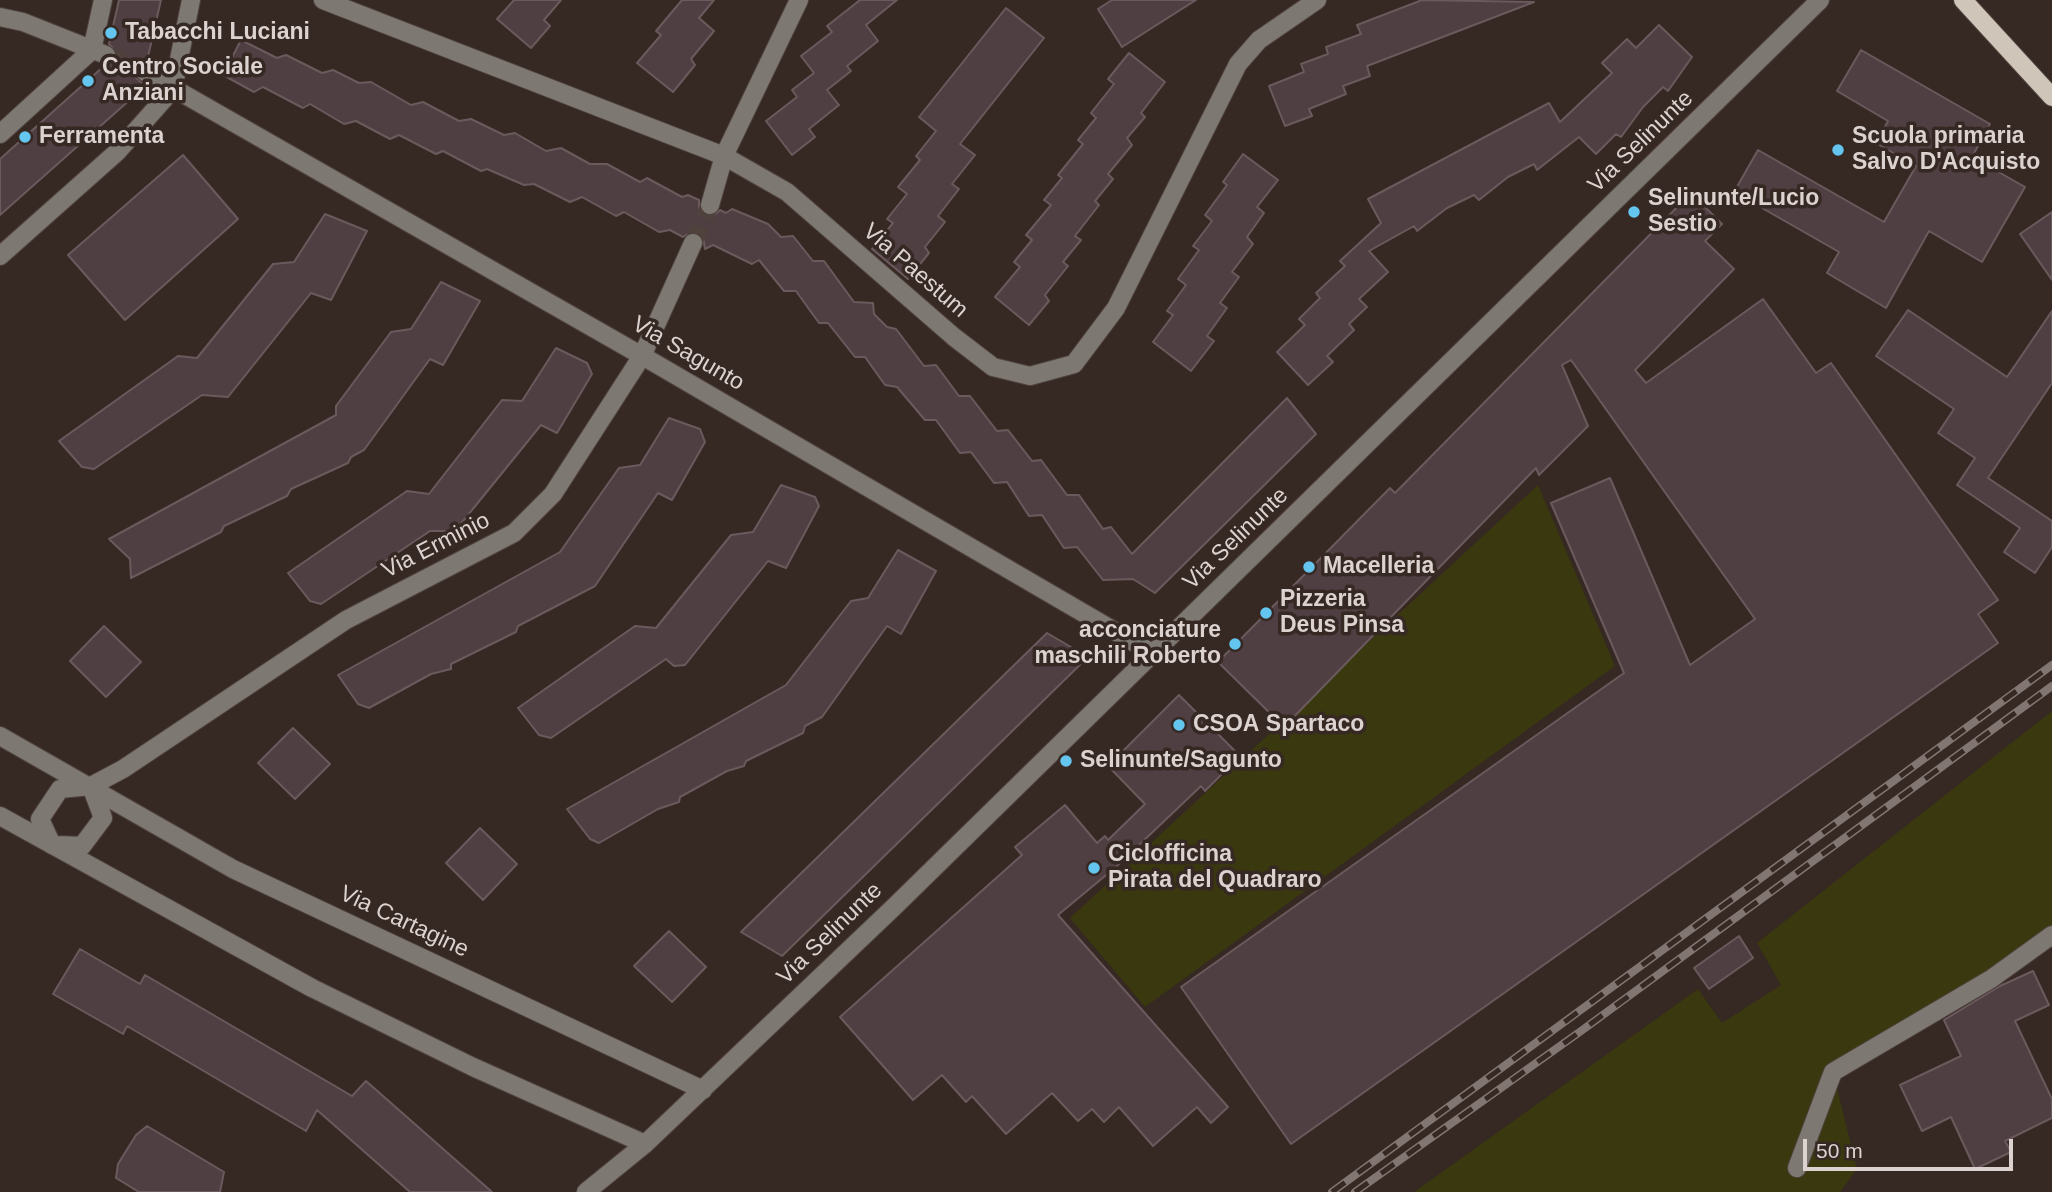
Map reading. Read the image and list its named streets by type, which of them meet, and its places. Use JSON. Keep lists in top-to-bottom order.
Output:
{
  "streets": {
    "street": [
      "Via Selinunte",
      "Via Paestum",
      "Via Sagunto",
      "Via Erminio",
      "Via Cartagine"
    ]
  },
  "crossings": [
    ["Via Selinunte", "Via Sagunto"],
    ["Via Selinunte", "Via Cartagine"],
    ["Via Sagunto", "Via Erminio"],
    ["Via Erminio", "Via Cartagine"]
  ],
  "places": [
    "Tabacchi Luciani",
    "Centro Sociale Anziani",
    "Ferramenta",
    "Scuola primaria Salvo D'Acquisto",
    "Selinunte/Lucio Sestio",
    "Macelleria",
    "Pizzeria Deus Pinsa",
    "acconciature maschili Roberto",
    "CSOA Spartaco",
    "Selinunte/Sagunto",
    "Ciclofficina Pirata del Quadraro"
  ],
  "scale_bar": "50 m"
}
